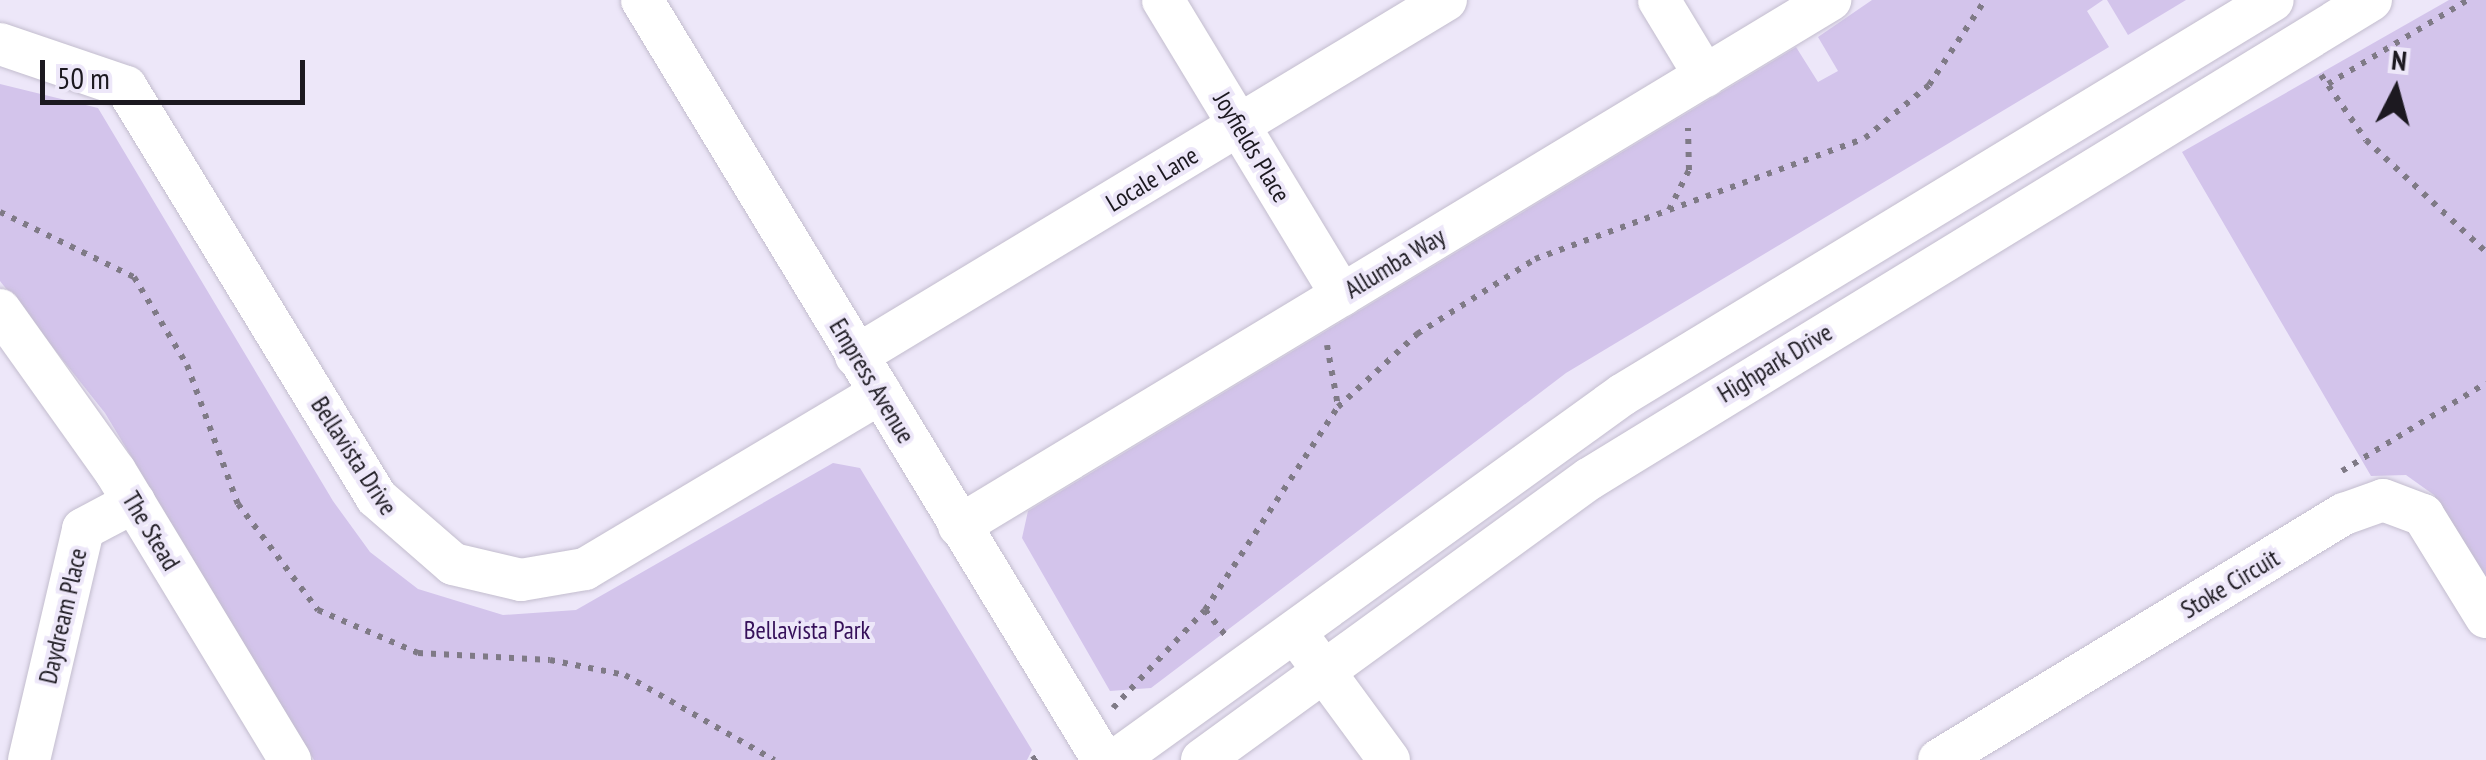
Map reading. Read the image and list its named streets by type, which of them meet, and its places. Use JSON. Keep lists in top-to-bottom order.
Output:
{
  "streets": {
    "street": [
      "Joyfields Place",
      "Locale Lane",
      "Allumba Way",
      "Highpark Drive",
      "Empress Avenue",
      "Bellavista Drive",
      "The Stead",
      "Stoke Circuit",
      "Daydream Place"
    ]
  },
  "crossings": [
    ["Joyfields Place", "Locale Lane"],
    ["Joyfields Place", "Allumba Way"],
    ["Locale Lane", "Empress Avenue"],
    ["Allumba Way", "Empress Avenue"],
    ["Empress Avenue", "Bellavista Drive"],
    ["The Stead", "Daydream Place"]
  ],
  "parks": ["Bellavista Park"],
  "scale_bar": "50 m",
  "north": "top"
}
